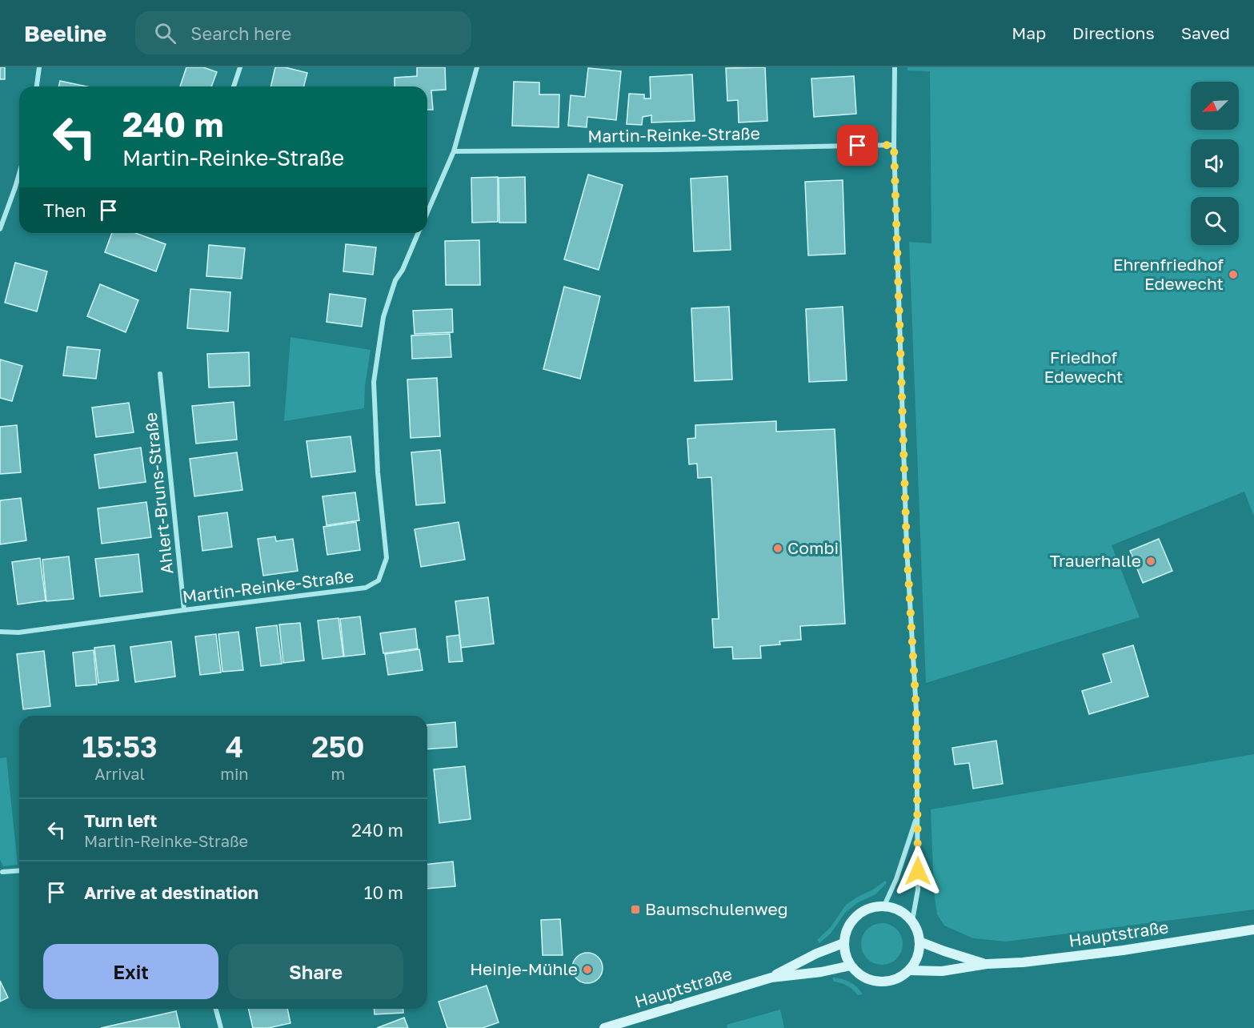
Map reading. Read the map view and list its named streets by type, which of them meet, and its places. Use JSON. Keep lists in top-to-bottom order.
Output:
{
  "streets": {
    "main road": ["Hauptstraße"],
    "street": ["Martin-Reinke-Straße", "Ahlert-Bruns-Straße"]
  },
  "crossings": [
    ["Martin-Reinke-Straße", "Ahlert-Bruns-Straße"]
  ],
  "parks": ["Friedhof Edewecht"],
  "places": {
    "other": [
      "Ehrenfriedhof Edewecht",
      "Combi",
      "Trauerhalle",
      "Heinje-Mühle"
    ],
    "transit": ["Baumschulenweg"]
  },
  "north": "bottom left",
  "page": {
    "header": "Beeline",
    "search": "Search here",
    "nav": ["Map", "Directions", "Saved"],
    "turn": ["240 m", "Martin-Reinke-Straße"],
    "then": "Then",
    "eta": [
      "15:53",
      "Arrival",
      "4",
      "min",
      "250",
      "m"
    ],
    "list": [
      {
        "name": "Turn left",
        "note": "Martin-Reinke-Straße",
        "value": "240 m"
      },
      {
        "name": "Arrive at destination",
        "value": "10 m"
      }
    ],
    "buttons": ["Exit", "Share"]
  }
}
